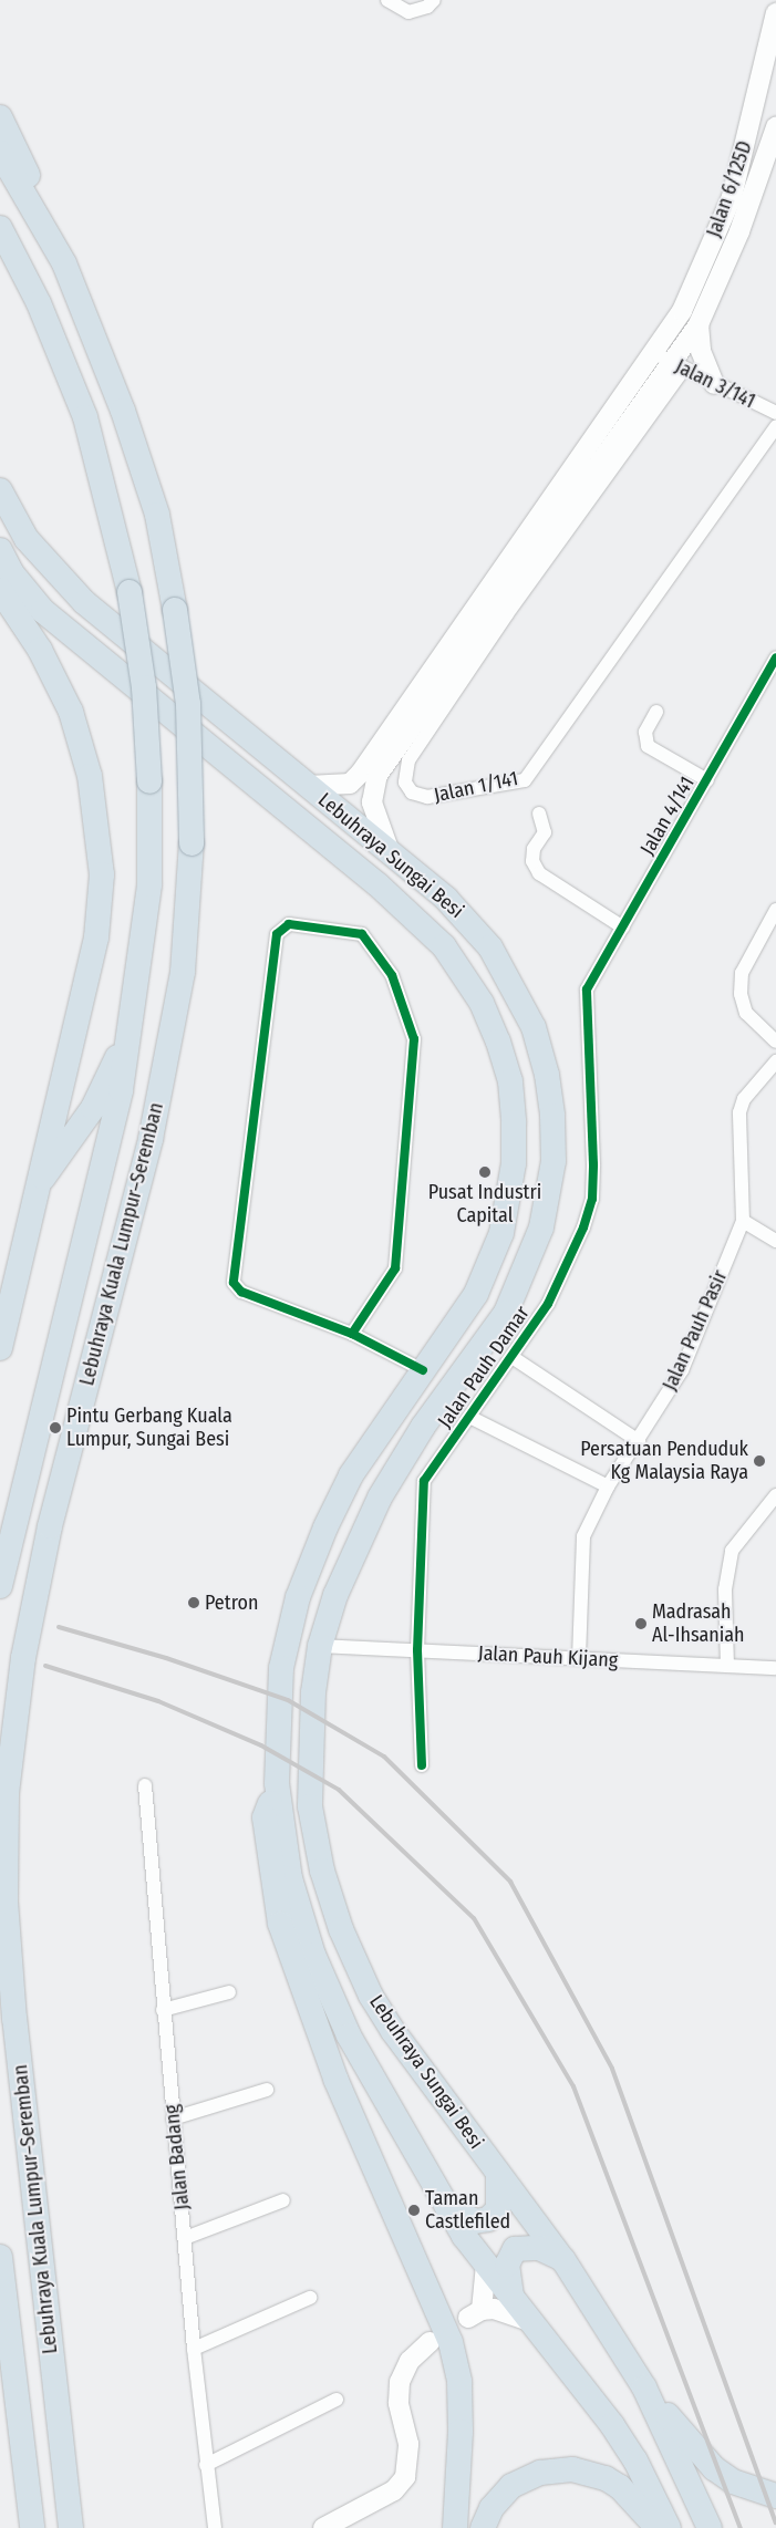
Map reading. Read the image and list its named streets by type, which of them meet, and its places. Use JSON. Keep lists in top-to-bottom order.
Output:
{
  "streets": {
    "highway": ["Lebuhraya Sungai Besi", "Lebuhraya Kuala Lumpur–Seremban"],
    "street": [
      "Jalan 6/125D",
      "Jalan 3/141",
      "Jalan 1/141",
      "Jalan 4/141",
      "Jalan Pauh Pasir",
      "Jalan Pauh Damar",
      "Jalan Pauh Kijang",
      "Jalan Badang"
    ]
  },
  "crossings": [
    ["Jalan 6/125D", "Jalan 3/141"],
    ["Jalan 6/125D", "Jalan 1/141"],
    ["Jalan 3/141", "Jalan 1/141"],
    ["Jalan 4/141", "Jalan Pauh Damar"],
    ["Lebuhraya Sungai Besi", "Jalan Pauh Kijang"],
    ["Jalan Pauh Pasir", "Jalan Pauh Kijang"],
    ["Jalan Pauh Damar", "Jalan Pauh Kijang"]
  ],
  "places": [
    "Pusat Industri Capital",
    "Pintu Gerbang Kuala Lumpur, Sungai Besi",
    "Persatuan Penduduk Kg Malaysia Raya",
    "Petron",
    "Madrasah Al-Ihsaniah",
    "Taman Castlefiled"
  ]
}
